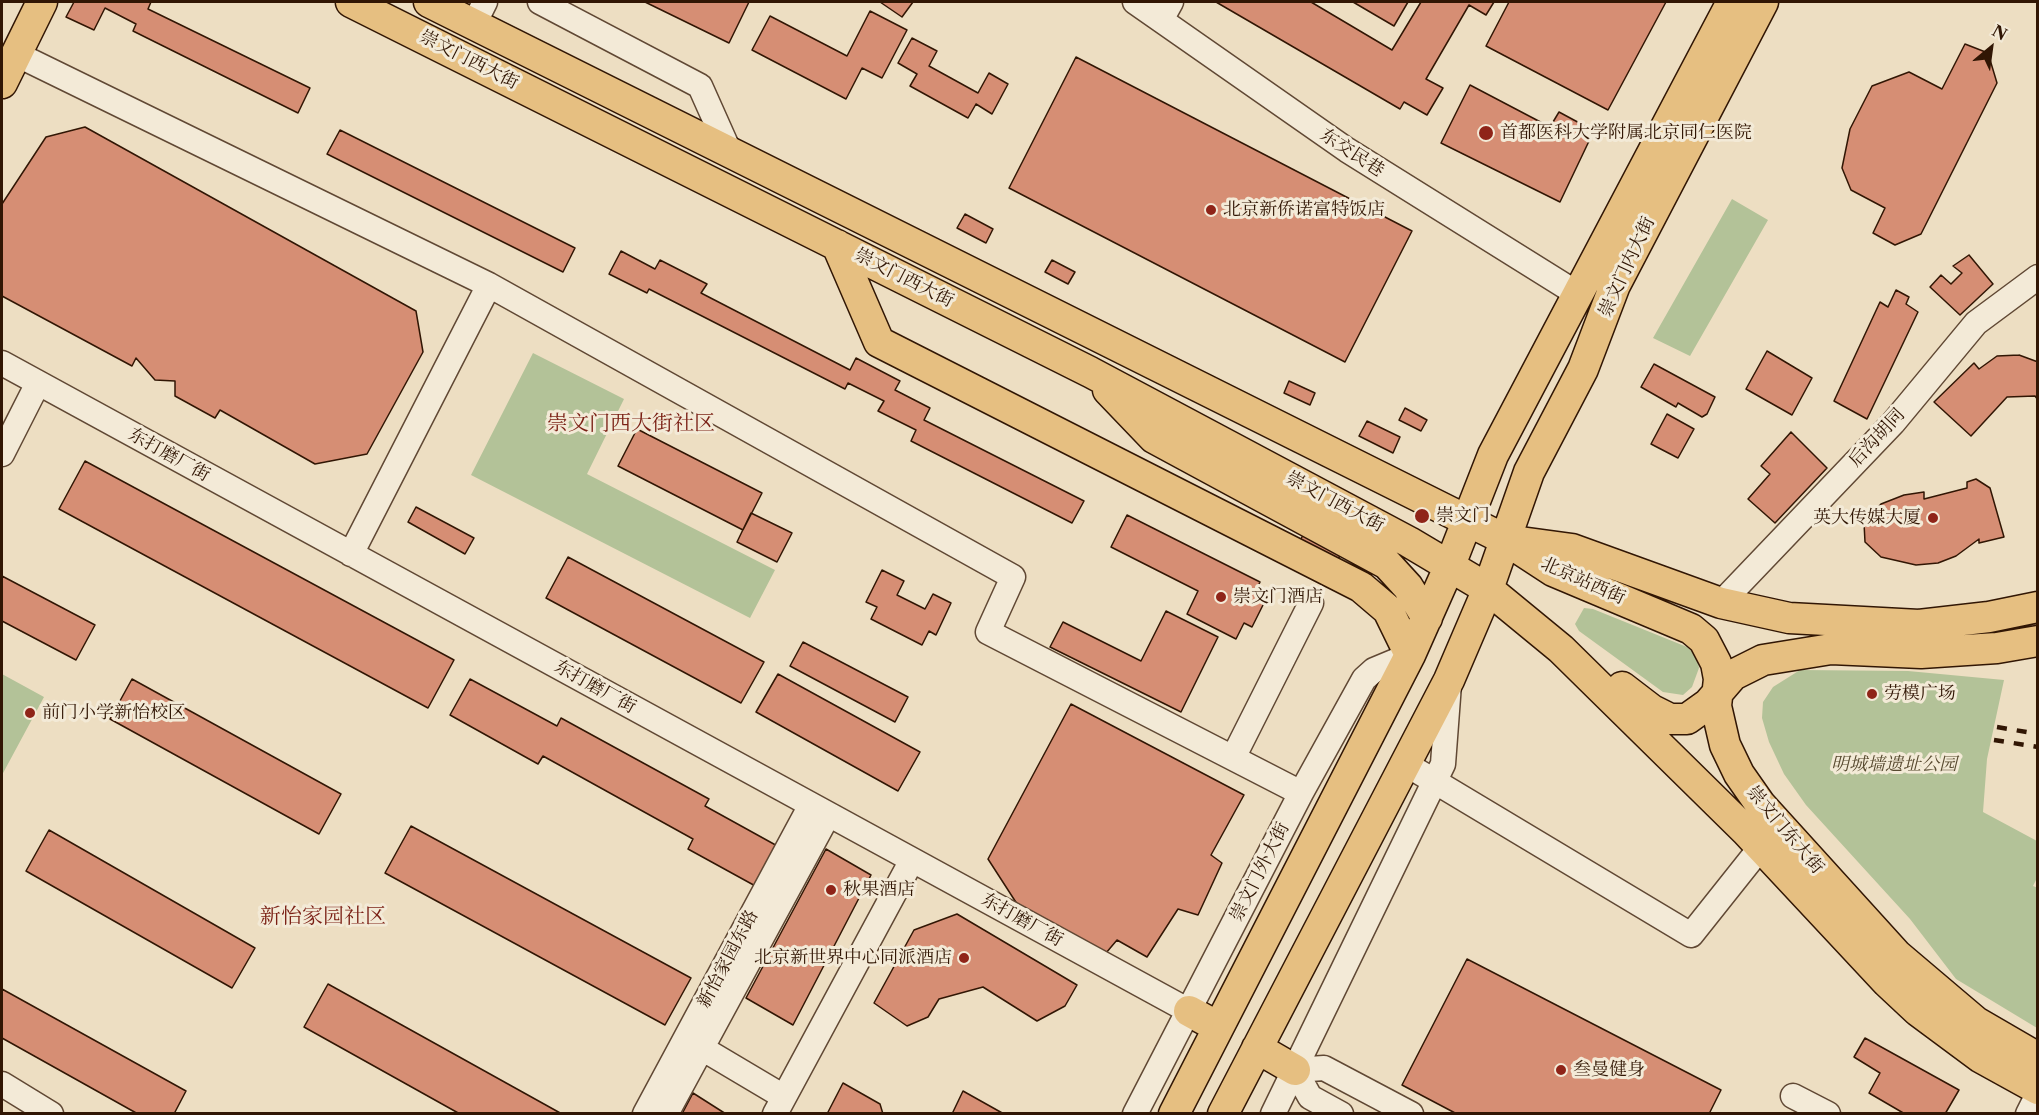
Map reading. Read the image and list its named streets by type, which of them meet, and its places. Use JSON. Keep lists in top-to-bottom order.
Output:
{
  "streets": {
    "main road": [
      "崇文门西大街",
      "崇文门内大街",
      "北京站西街",
      "崇文门东大街",
      "崇文门外大街"
    ],
    "street": [
      "东交民巷",
      "后沟胡同",
      "东打磨厂街",
      "新怡家园东路"
    ]
  },
  "crossings": [
    ["崇文门西大街", "崇文门内大街"],
    ["崇文门西大街", "北京站西街"],
    ["崇文门西大街", "崇文门东大街"],
    ["崇文门西大街", "崇文门外大街"],
    ["东交民巷", "崇文门内大街"],
    ["崇文门内大街", "北京站西街"],
    ["崇文门内大街", "崇文门外大街"],
    ["后沟胡同", "北京站西街"],
    ["东打磨厂街", "崇文门外大街"],
    ["东打磨厂街", "新怡家园东路"],
    ["北京站西街", "崇文门东大街"]
  ],
  "districts": ["崇文门西大街社区", "新怡家园社区"],
  "parks": ["明城墙遗址公园"],
  "places": [
    "首都医科大学附属北京同仁医院",
    "北京新侨诺富特饭店",
    "崇文门",
    "英大传媒大厦",
    "崇文门酒店",
    "劳模广场",
    "前门小学新怡校区",
    "秋果酒店",
    "北京新世界中心同派酒店",
    "叁曼健身"
  ],
  "north": "top right"
}
